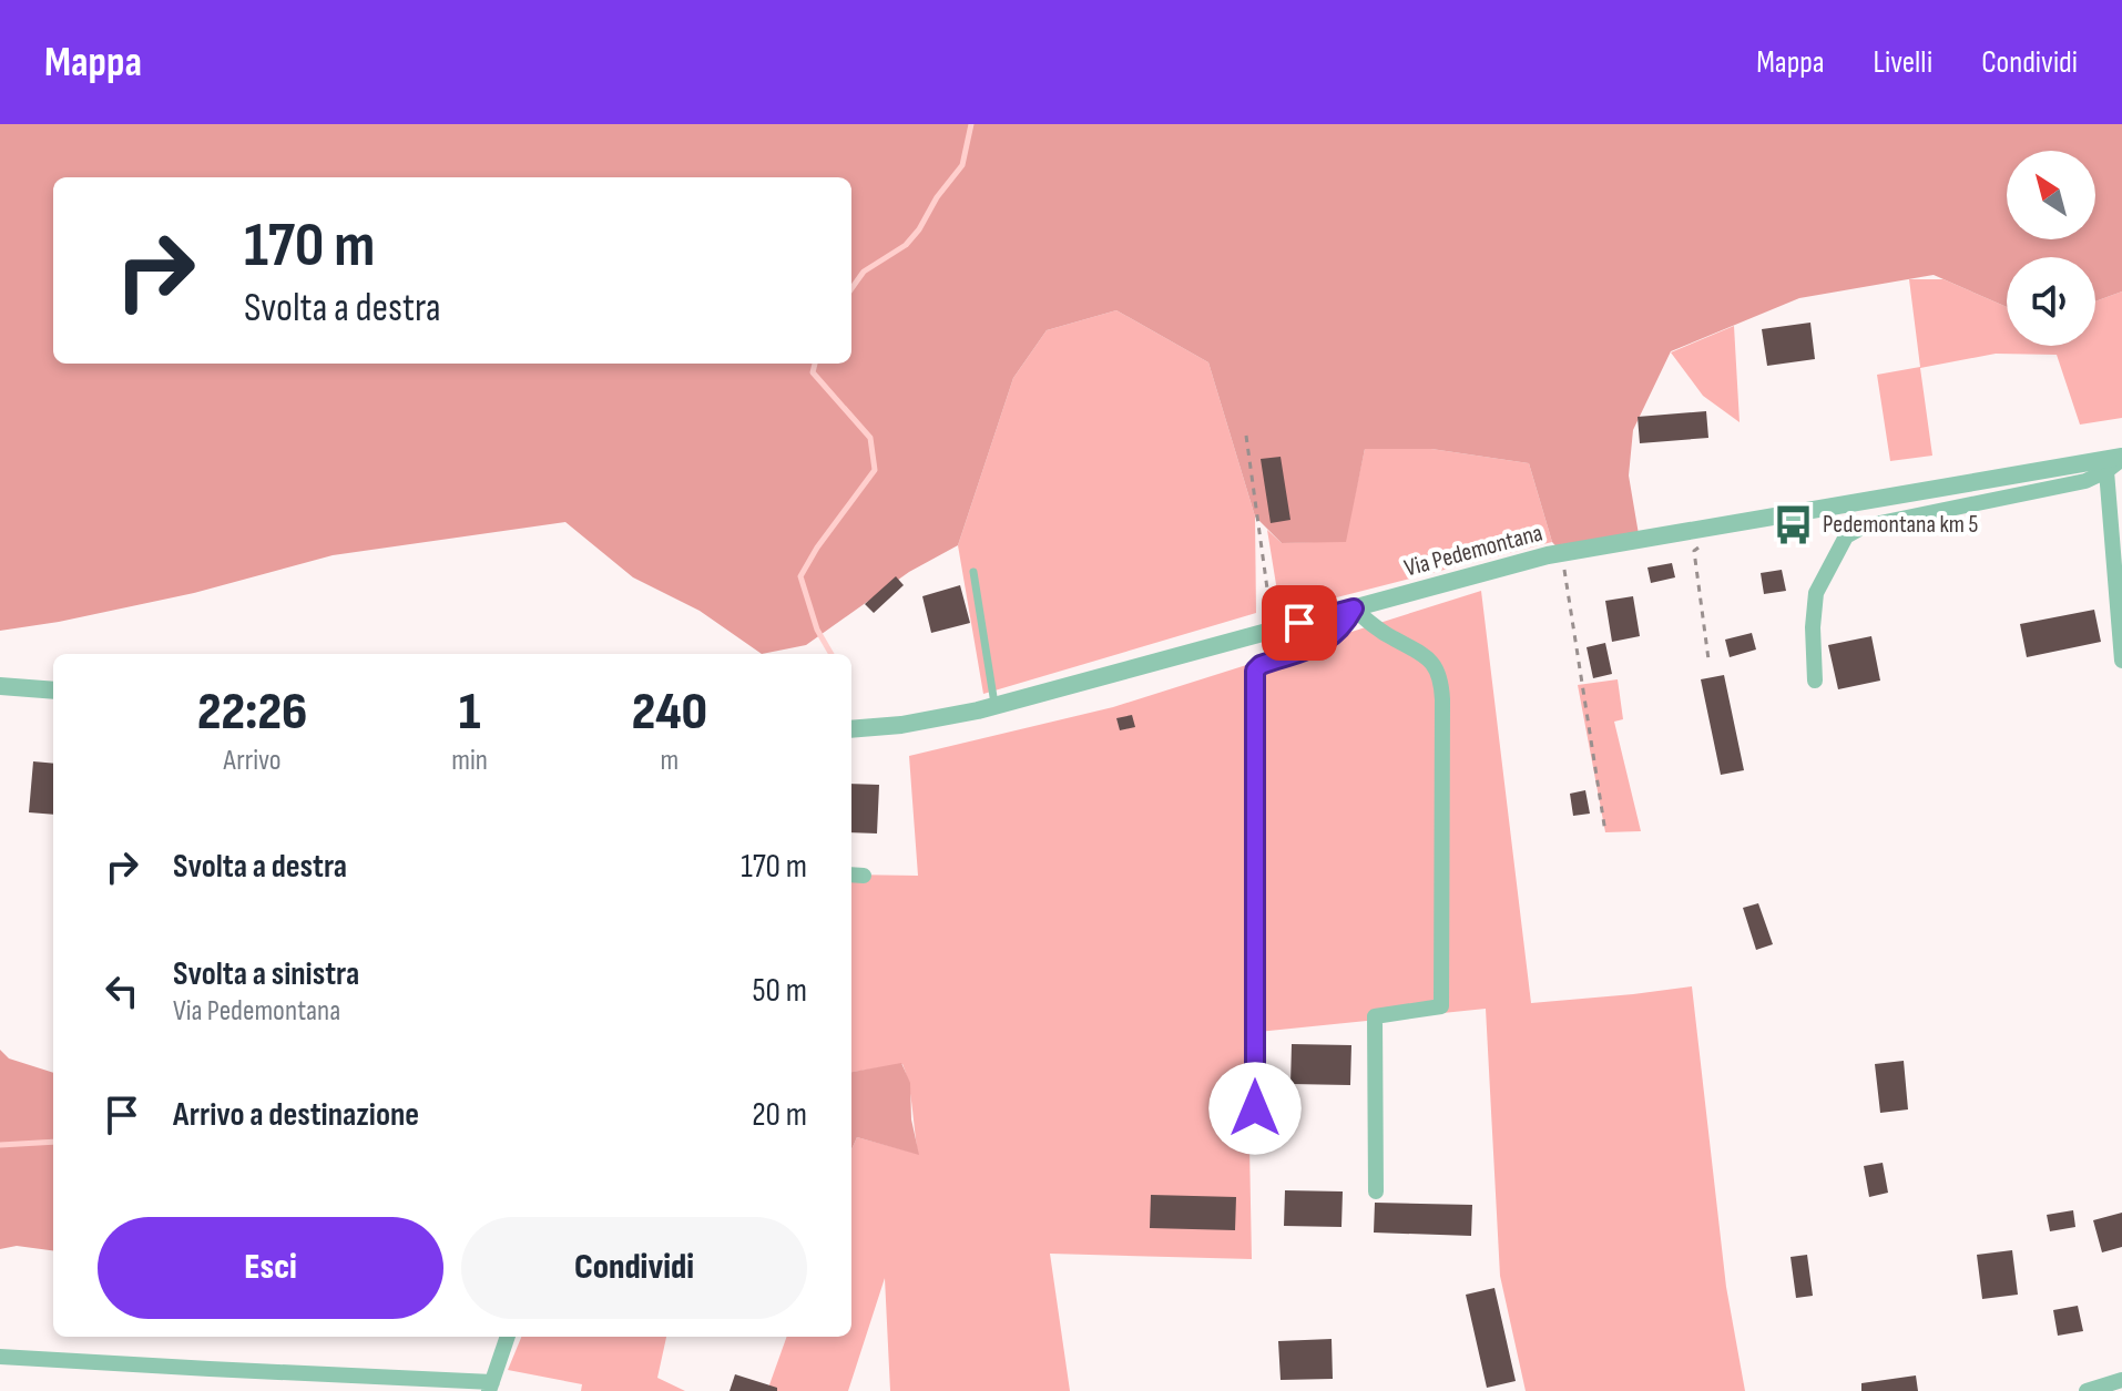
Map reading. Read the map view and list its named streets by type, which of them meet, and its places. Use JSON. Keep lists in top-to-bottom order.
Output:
{
  "streets": {
    "street": ["Via Pedemontana"]
  },
  "places": {
    "bus stop": ["Pedemontana km 5"]
  },
  "north": "top left",
  "page": {
    "header": "Mappa",
    "nav": ["Mappa", "Livelli", "Condividi"],
    "turn": ["170 m", "Svolta a destra"],
    "eta": [
      "22:26",
      "Arrivo",
      "1",
      "min",
      "240",
      "m"
    ],
    "list": [
      {
        "name": "Svolta a destra",
        "value": "170 m"
      },
      {
        "name": "Svolta a sinistra",
        "note": "Via Pedemontana",
        "value": "50 m"
      },
      {
        "name": "Arrivo a destinazione",
        "value": "20 m"
      }
    ],
    "buttons": ["Esci", "Condividi"]
  }
}
